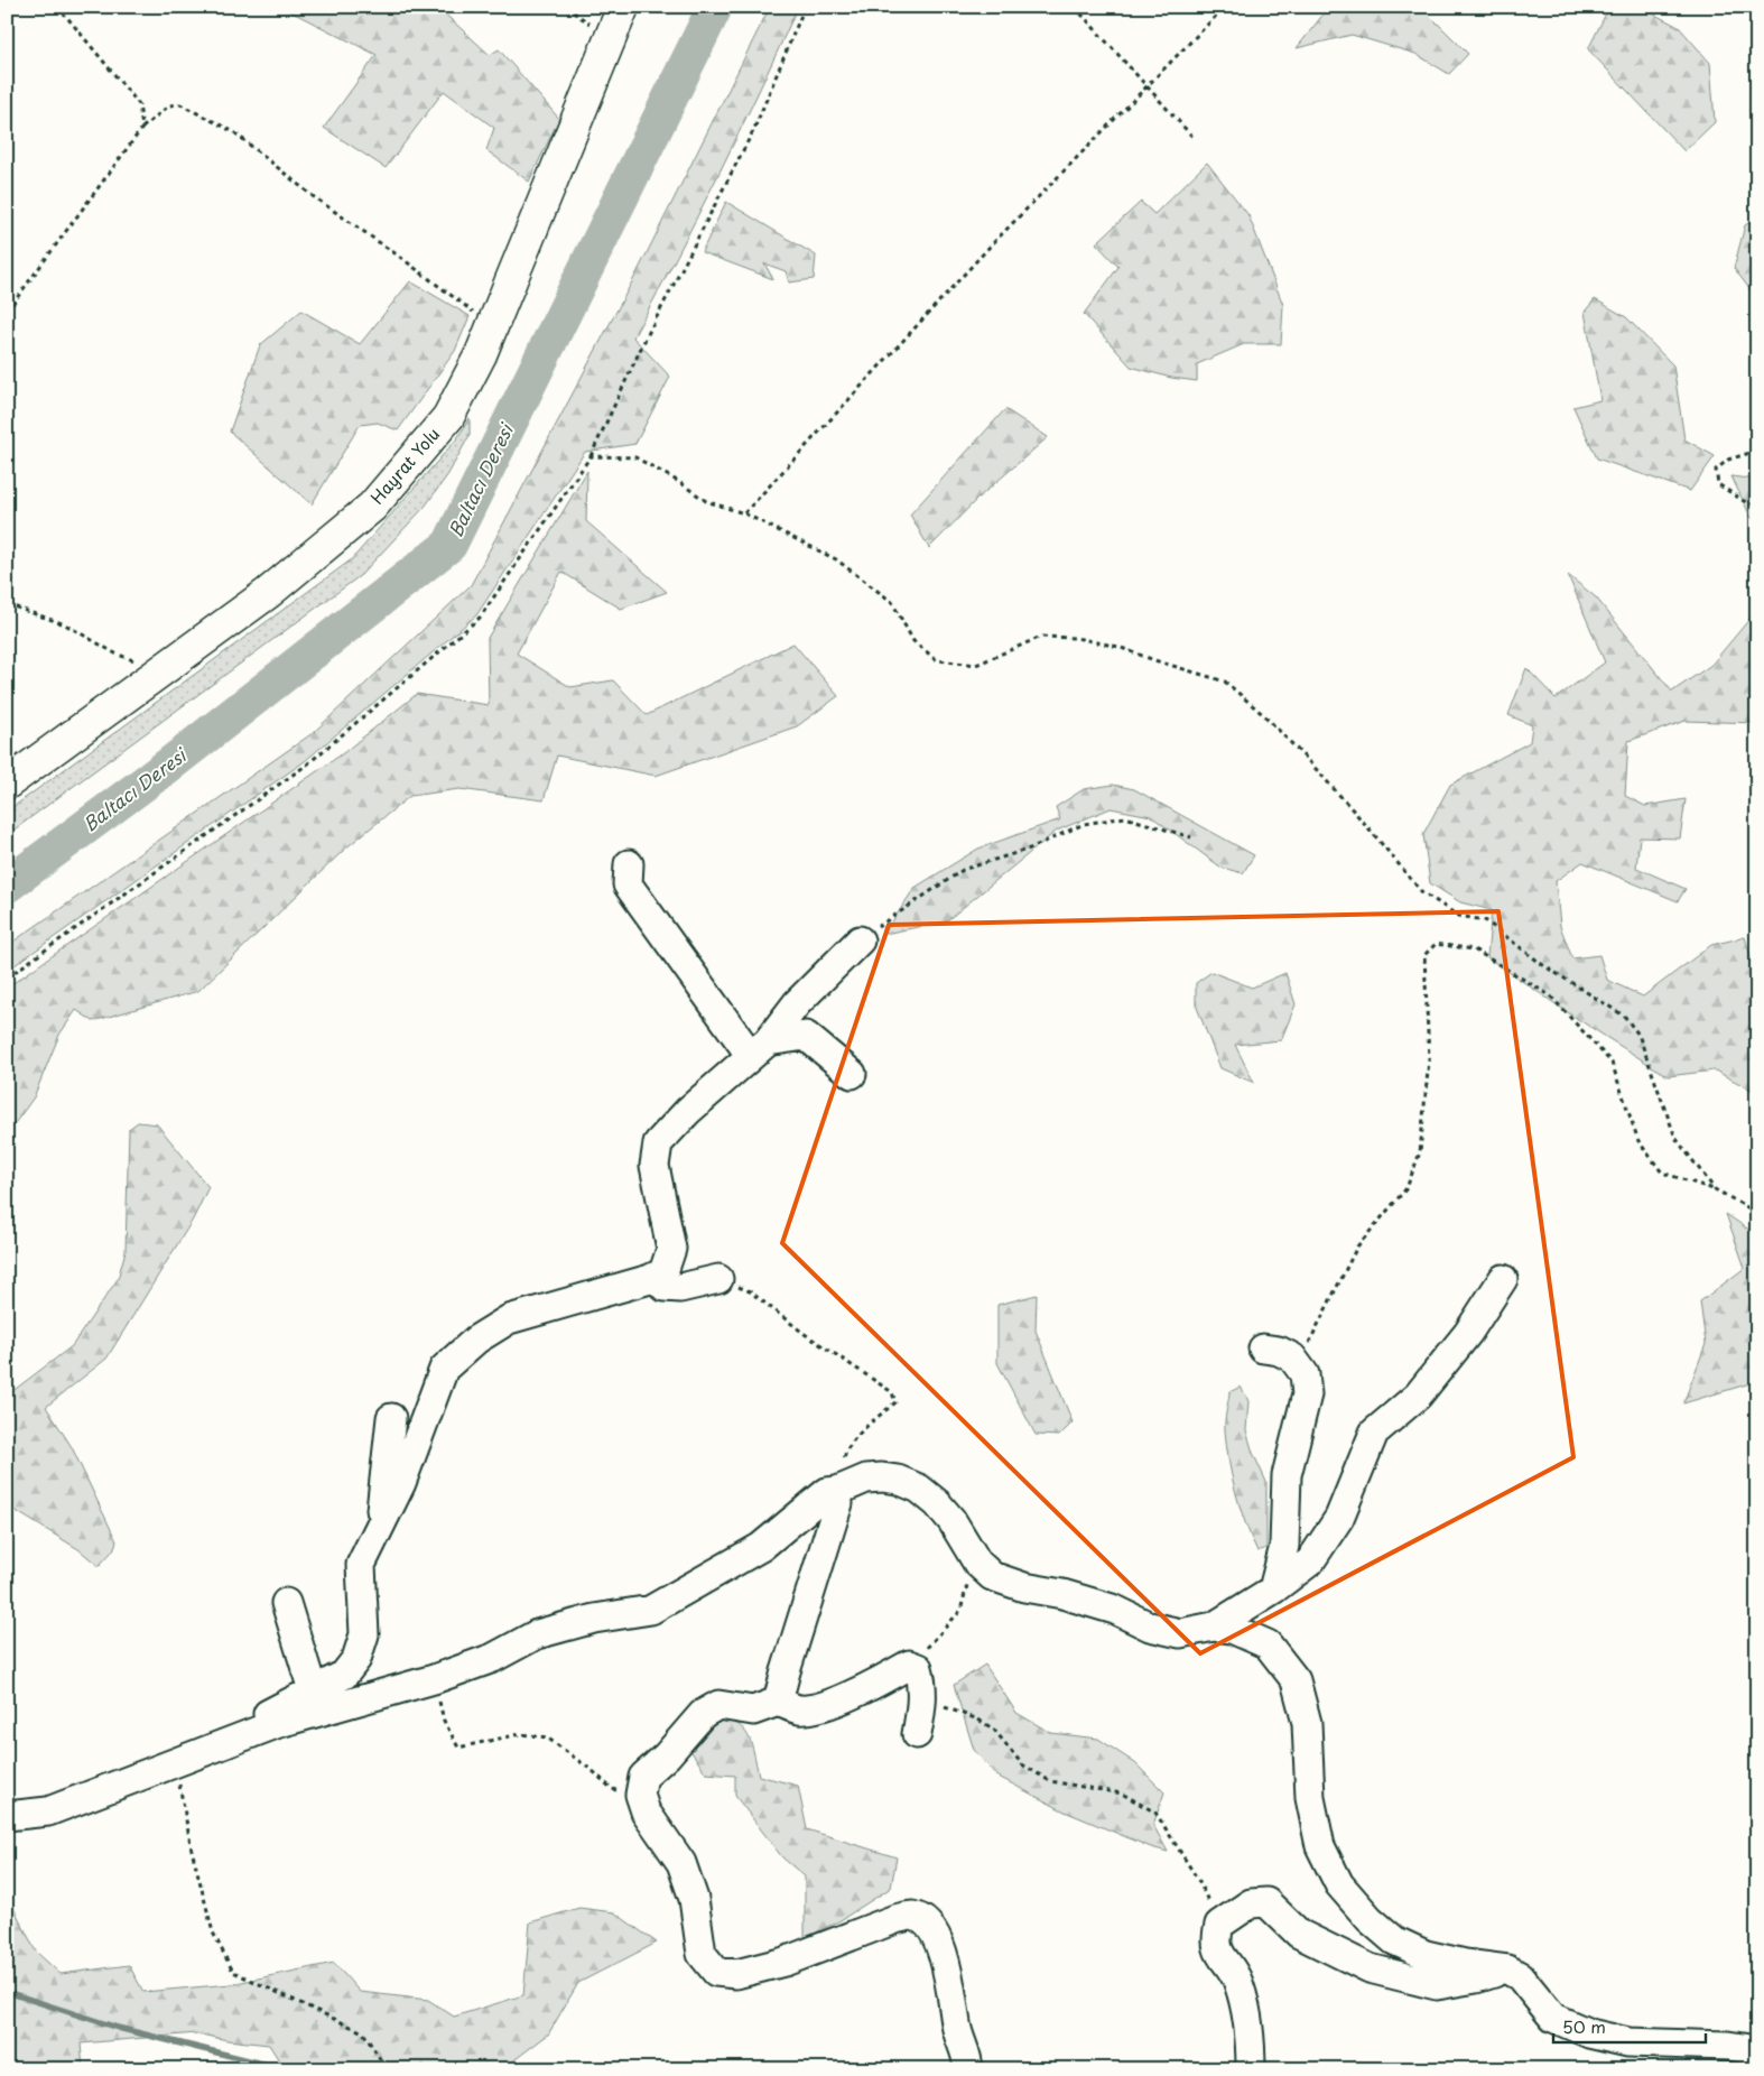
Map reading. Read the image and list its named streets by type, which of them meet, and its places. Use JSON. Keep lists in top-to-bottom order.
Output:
{
  "streets": {
    "main road": ["Hayrat Yolu"]
  },
  "water": ["Baltacı Deresi"],
  "scale_bar": "50 m"
}
